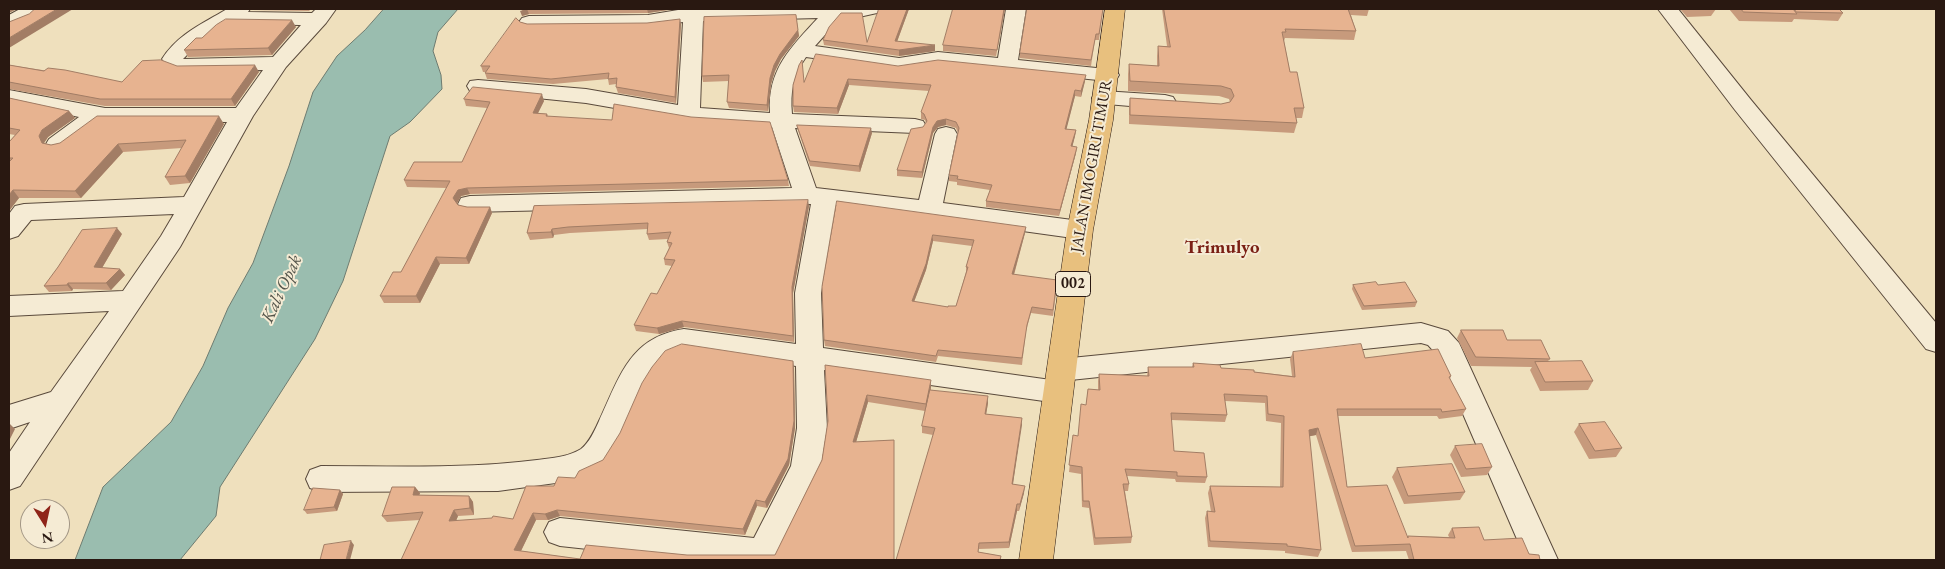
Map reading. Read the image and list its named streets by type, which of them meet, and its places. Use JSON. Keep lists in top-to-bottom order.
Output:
{
  "streets": {
    "main road": ["JALAN IMOGIRI TIMUR", "002"]
  },
  "districts": ["Trimulyo"],
  "water": ["Kali Opak"],
  "north": "bottom"
}
